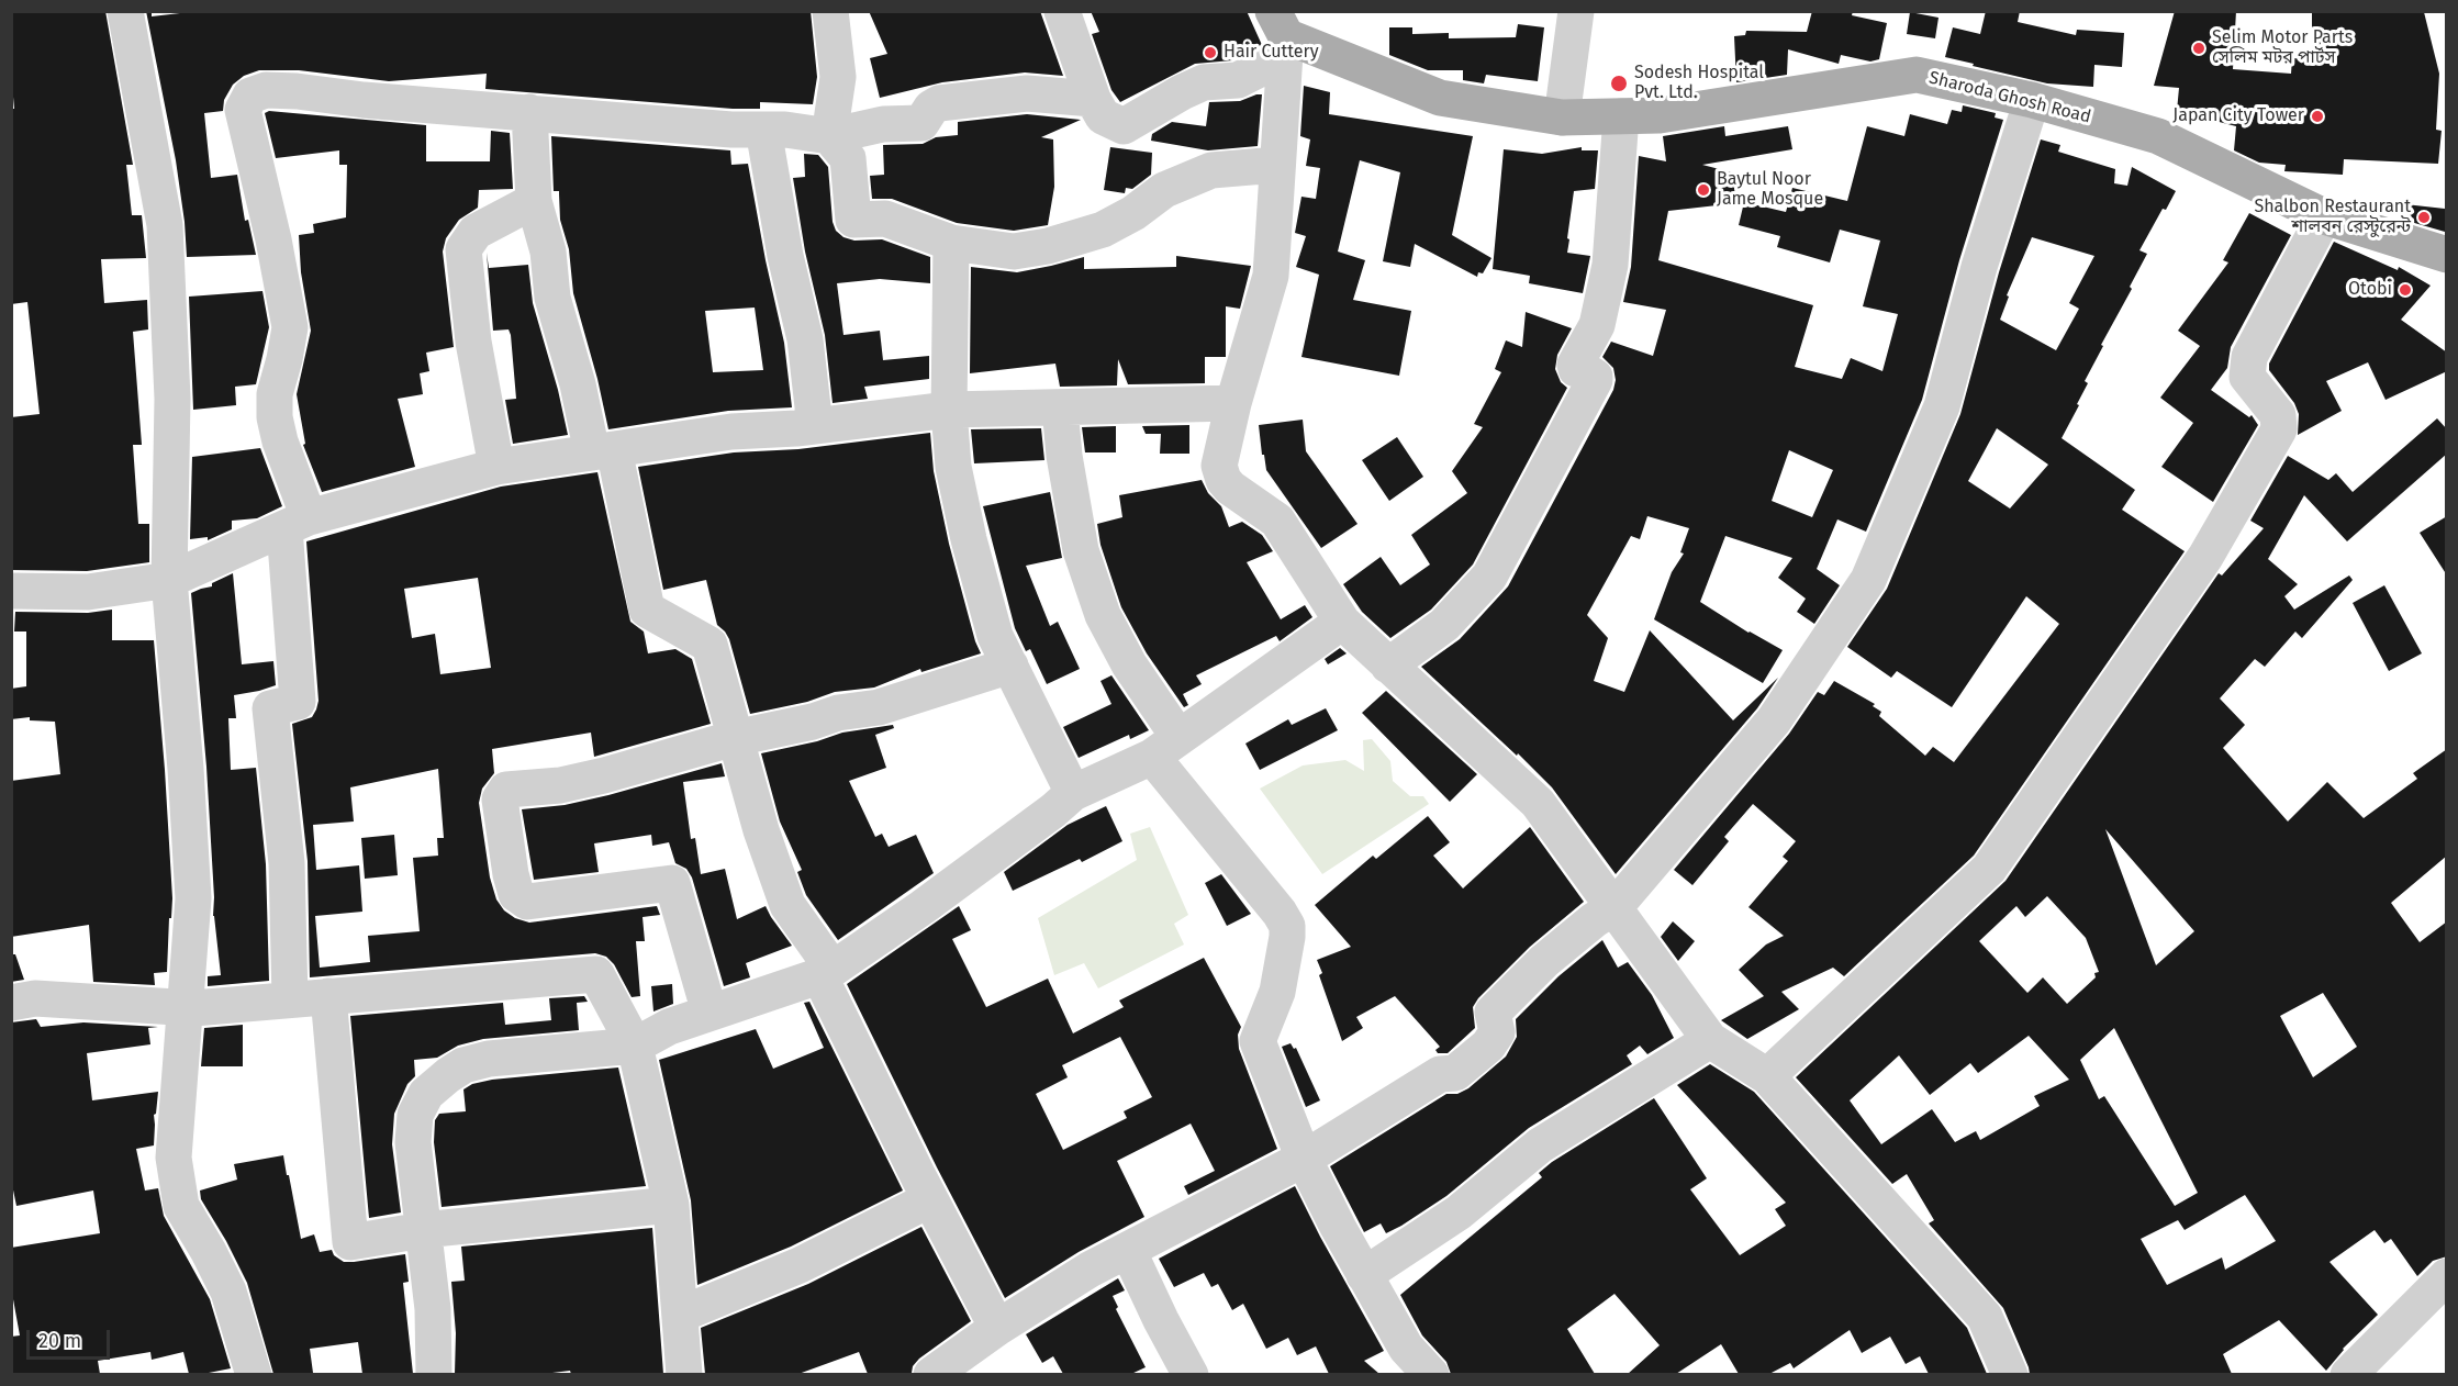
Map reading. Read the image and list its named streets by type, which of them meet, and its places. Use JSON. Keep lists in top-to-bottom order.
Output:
{
  "streets": {
    "main road": ["Sharoda Ghosh Road"]
  },
  "places": [
    "Selim Motor Parts সেলিম মটর পার্টস",
    "Hair Cuttery",
    "Sodesh Hospital Pvt. Ltd.",
    "Japan City Tower",
    "Baytul Noor Jame Mosque",
    "Shalbon Restaurant শালবন রেস্টুরেন্ট",
    "Otobi"
  ],
  "scale_bar": "20 m"
}
